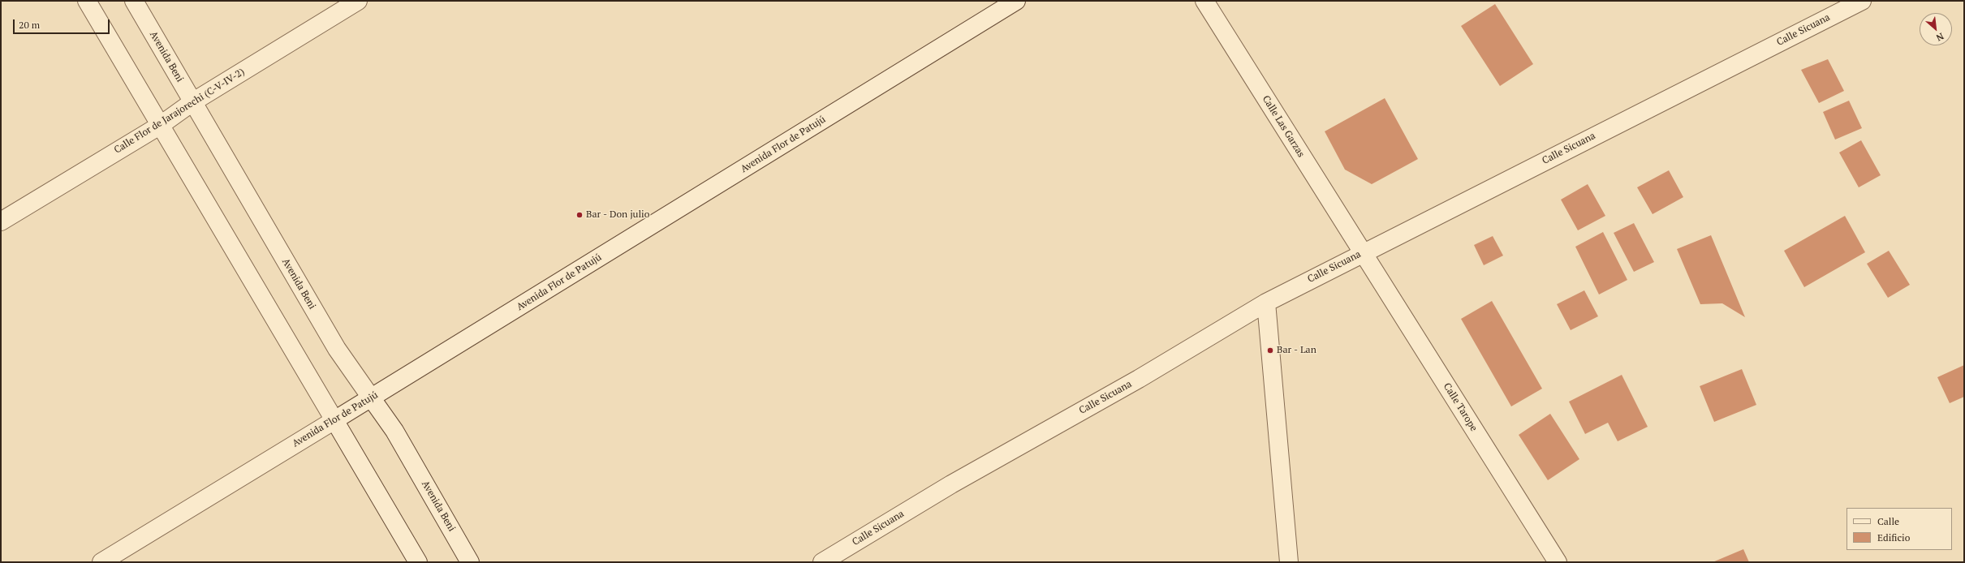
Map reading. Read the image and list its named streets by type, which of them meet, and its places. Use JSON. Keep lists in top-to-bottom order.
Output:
{
  "streets": {
    "street": [
      "Calle Sicuana",
      "Avenida Beni",
      "Calle Flor de Jarajorechi (C-V-IV-2)",
      "Calle Las Garzas",
      "Avenida Flor de Patujú",
      "Calle Tarope"
    ]
  },
  "crossings": [
    ["Calle Sicuana", "Calle Las Garzas"],
    ["Calle Sicuana", "Calle Tarope"],
    ["Avenida Beni", "Calle Flor de Jarajorechi (C-V-IV-2)"],
    ["Avenida Beni", "Avenida Flor de Patujú"],
    ["Calle Las Garzas", "Calle Tarope"]
  ],
  "places": ["Bar - Don julio", "Bar - Lan"],
  "legend": ["Calle", "Edificio"],
  "scale_bar": "20 m",
  "north": "bottom right"
}
